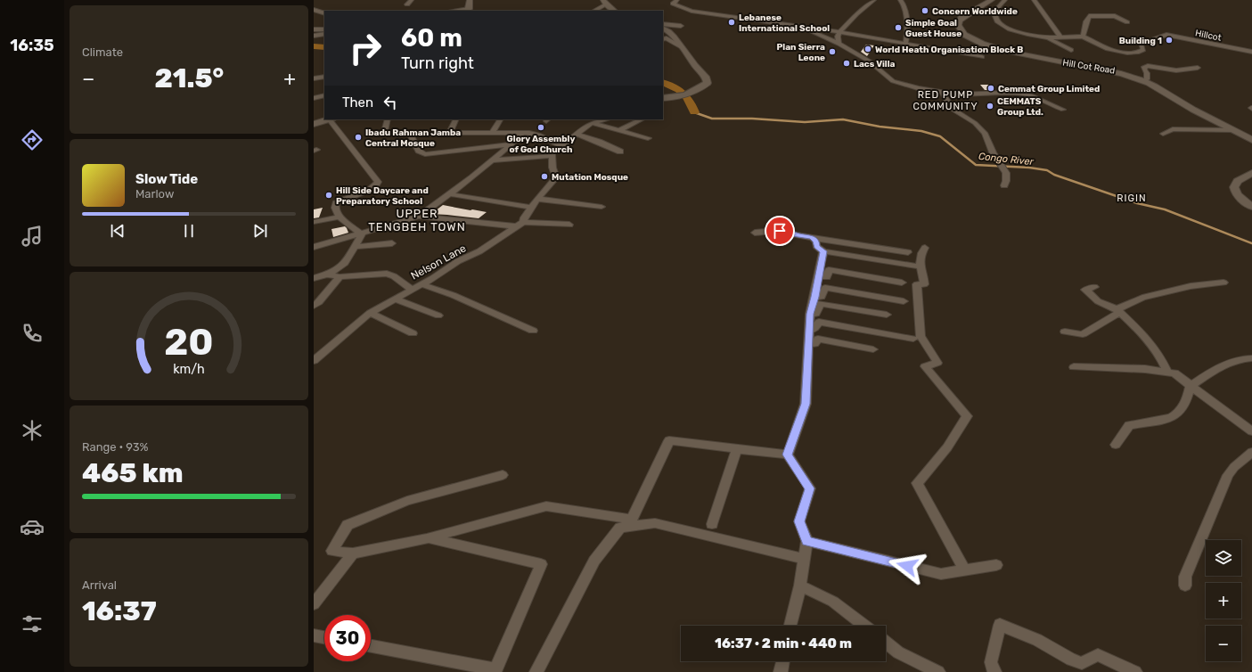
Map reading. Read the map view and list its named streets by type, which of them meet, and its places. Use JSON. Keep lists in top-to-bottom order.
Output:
{
  "streets": {
    "main road": ["Hill Cot Road"],
    "street": ["Hillcot", "Nelson Lane"]
  },
  "districts": ["RED PUMP COMMUNITY", "RIGIN", "UPPER TENGBEH TOWN"],
  "water": ["Congo River"],
  "places": [
    "Concern Worldwide",
    "Lebanese International School",
    "Simple Goal Guest House",
    "Building 1",
    "World Heath Organisation Block B",
    "Plan Sierra Leone",
    "Lacs Villa",
    "Cemmat Group Limited",
    "CEMMATS Group Ltd.",
    "Glory Assembly of God Church",
    "Ibadu Rahman Jamba Central Mosque",
    "Mutation Mosque",
    "Hill Side Daycare and Preparatory School"
  ],
  "page": {
    "tabs": "16:35",
    "tile": [
      "Climate",
      ["Range · 93%", "465 km"],
      ["Arrival", "16:37"]
    ],
    "turn": ["60 m", "Turn right"],
    "heat": ["−", "21.5°", "+"],
    "then": "Then",
    "song": ["Slow Tide", "Marlow"],
    "map_buttons": ["+", "−"],
    "limit": "30",
    "trip": "16:37 · 2 min · 440 m",
    "gauge": ["20", "km/h"]
  }
}
